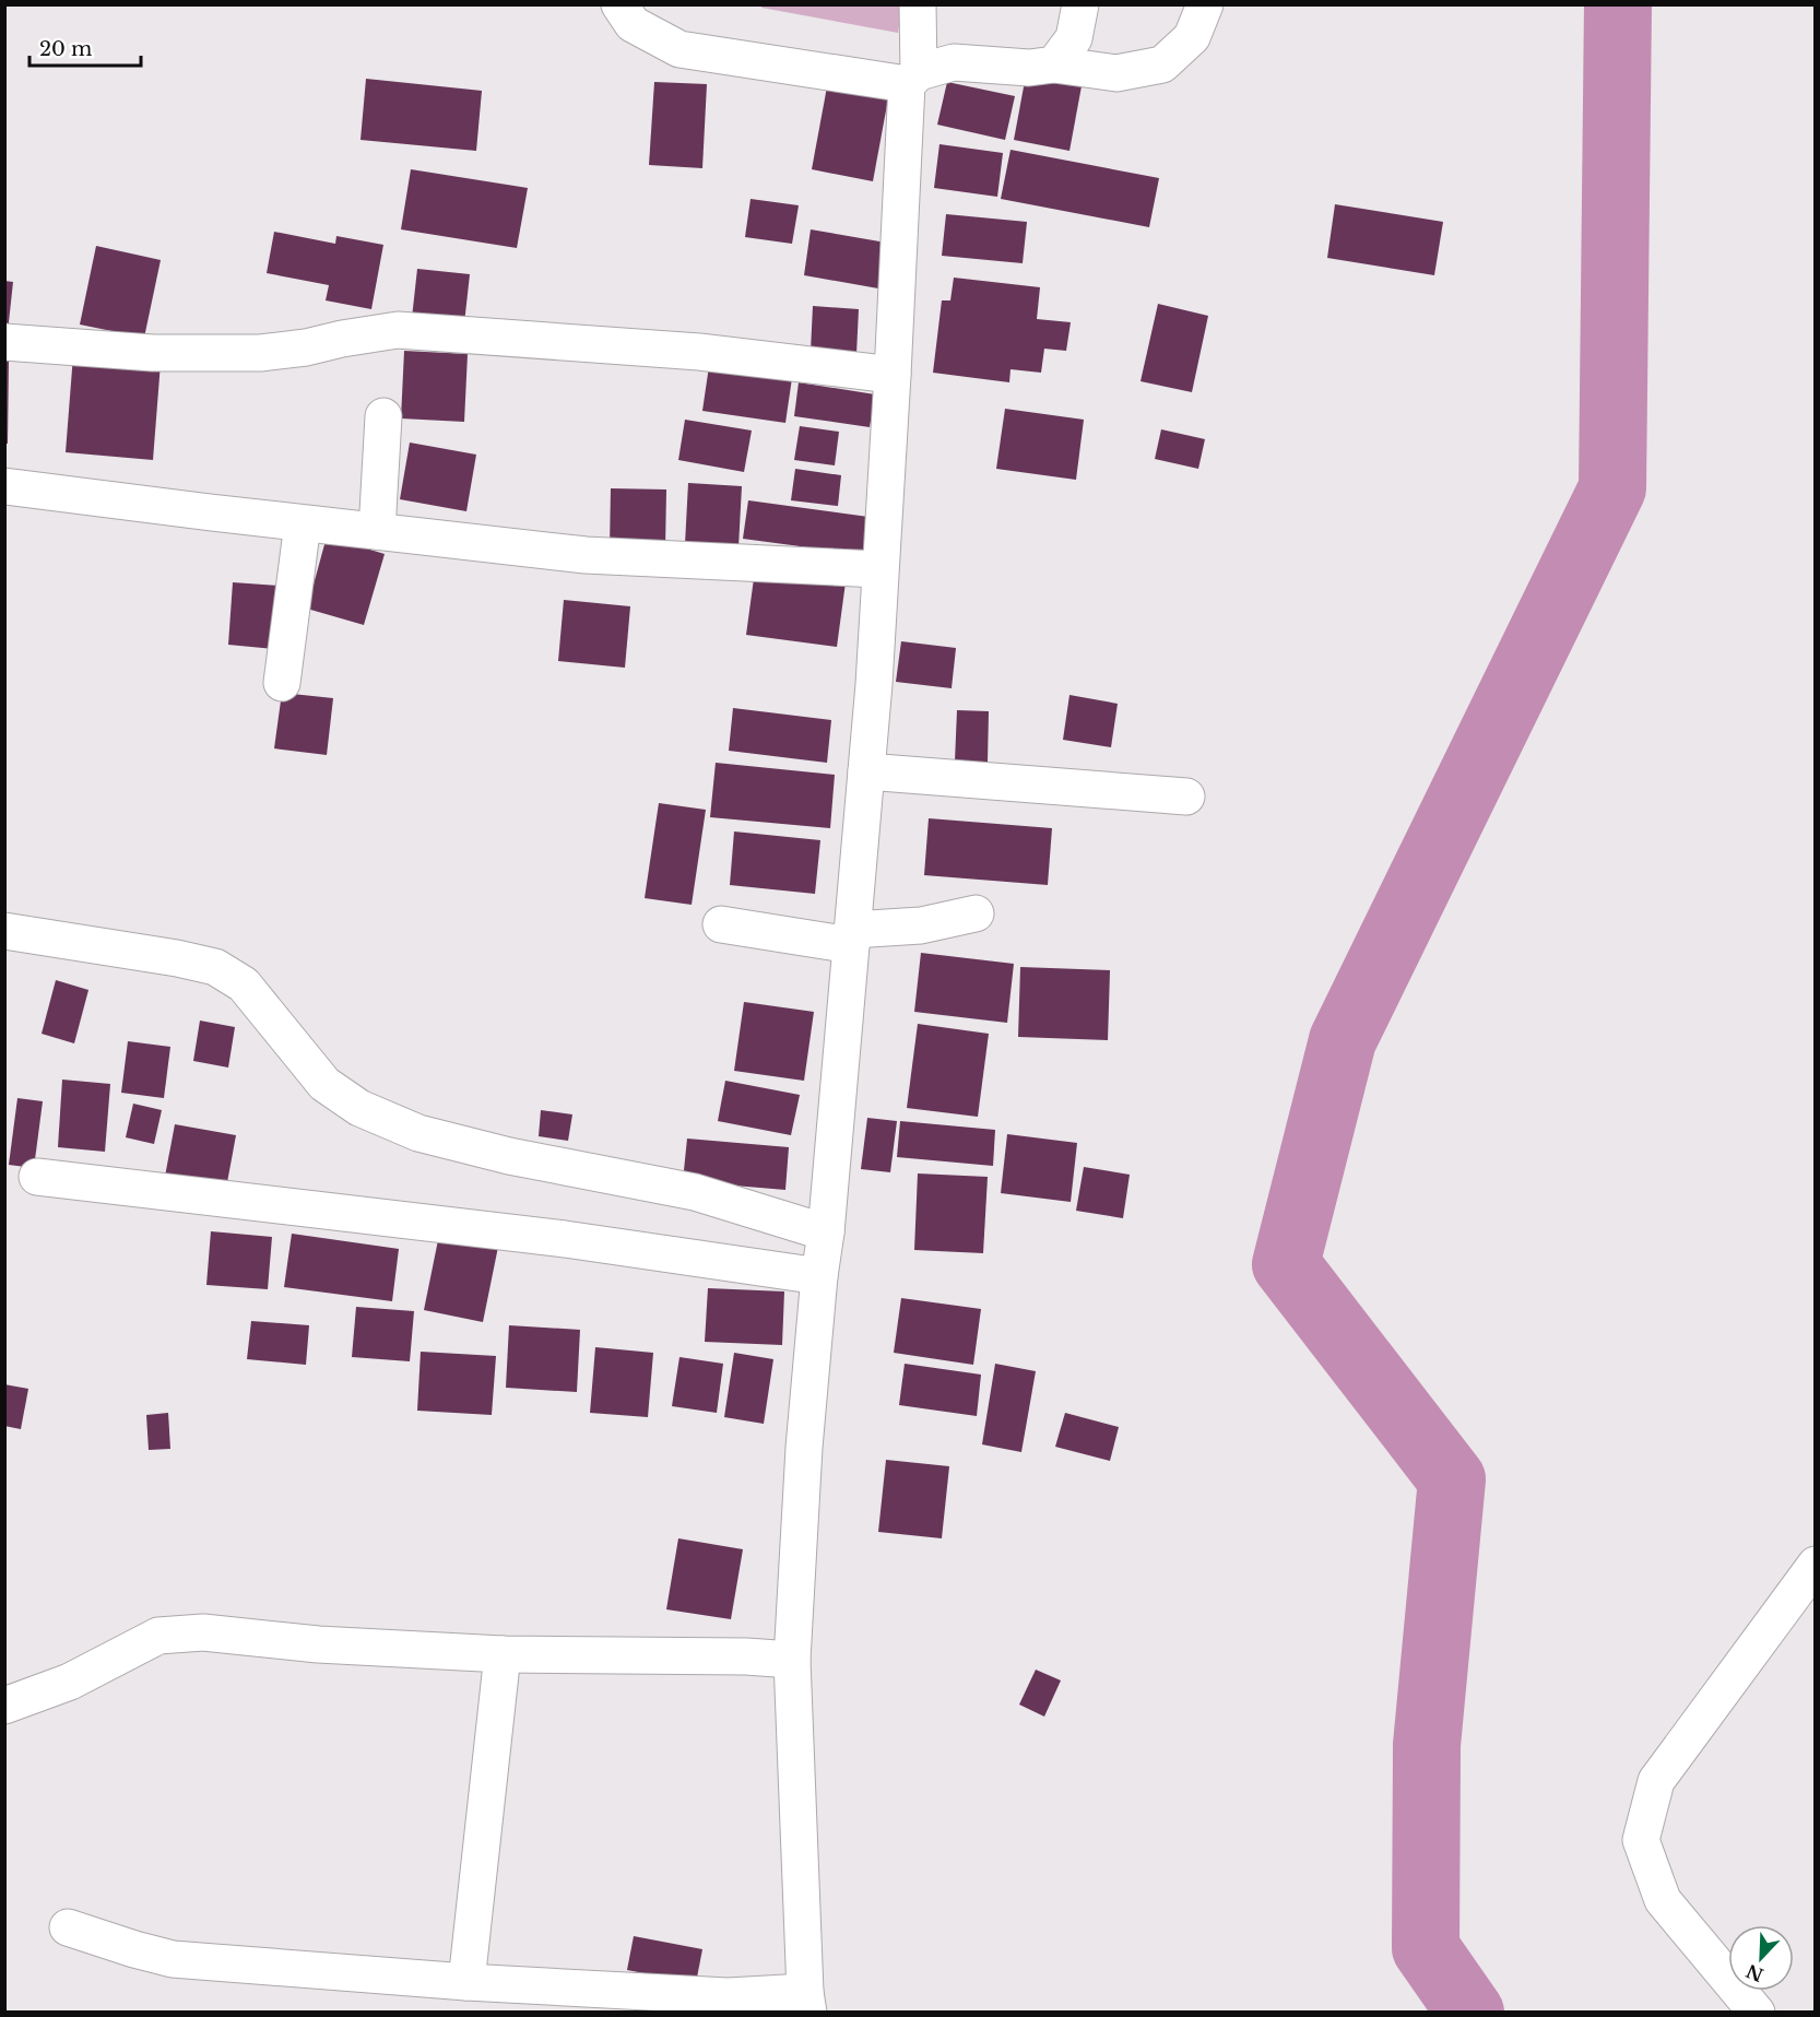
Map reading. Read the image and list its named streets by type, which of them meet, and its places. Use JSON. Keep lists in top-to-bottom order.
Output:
{
  "scale_bar": "20 m",
  "north": "bottom left"
}
